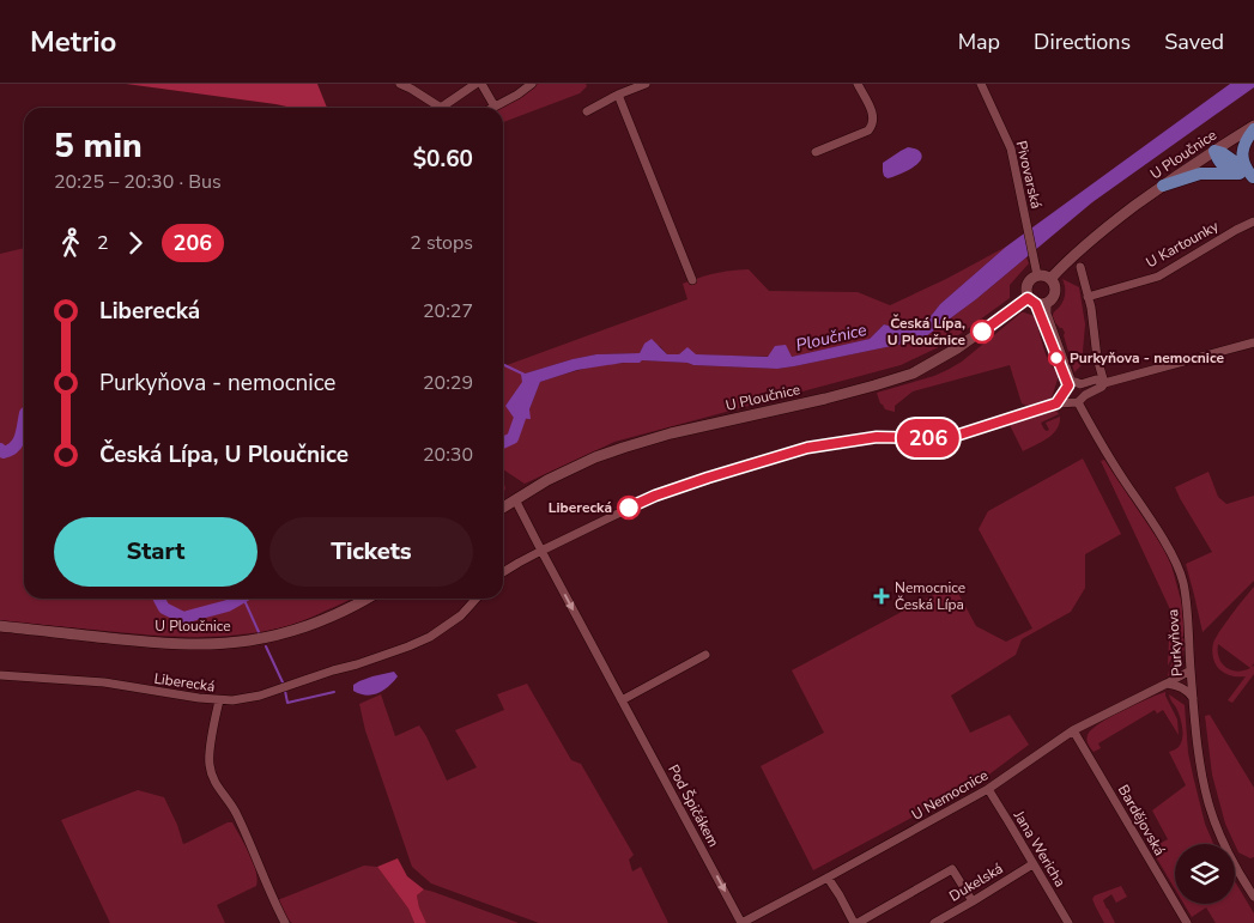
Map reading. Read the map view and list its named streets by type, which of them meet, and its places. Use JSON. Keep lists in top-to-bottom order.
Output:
{
  "streets": {
    "main road": ["U Ploučnice"],
    "street": [
      "Pivovarská",
      "U Kartounky",
      "Purkyňova",
      "Liberecká",
      "U Nemocnice",
      "Pod Špičákem",
      "Bardějovská",
      "Jana Wericha",
      "Dukelská"
    ]
  },
  "crossings": [
    ["U Ploučnice", "Pivovarská"],
    ["U Ploučnice", "Pod Špičákem"],
    ["Purkyňova", "U Nemocnice"],
    ["U Nemocnice", "Pod Špičákem"],
    ["U Nemocnice", "Bardějovská"],
    ["U Nemocnice", "Jana Wericha"],
    ["Jana Wericha", "Dukelská"]
  ],
  "one_way": ["Pod Špičákem"],
  "water": ["Ploučnice"],
  "places": {
    "other": ["Česká Lípa, U Ploučnice", "Purkyňova - nemocnice", "Liberecká"],
    "health": ["Nemocnice Česká Lípa"]
  },
  "lines": ["bus line 206"],
  "page": {
    "header": "Metrio",
    "nav": ["Map", "Directions", "Saved"],
    "on_map": "206",
    "heading": ["5 min", "20:25 – 20:30 · Bus", "$0.60"],
    "legs": ["2", "206", "2 stops"],
    "list": [
      {
        "name": "Liberecká",
        "value": "20:27"
      },
      {
        "name": "Purkyňova - nemocnice",
        "value": "20:29"
      },
      {
        "name": "Česká Lípa, U Ploučnice",
        "value": "20:30"
      }
    ],
    "buttons": ["Start", "Tickets"]
  }
}
